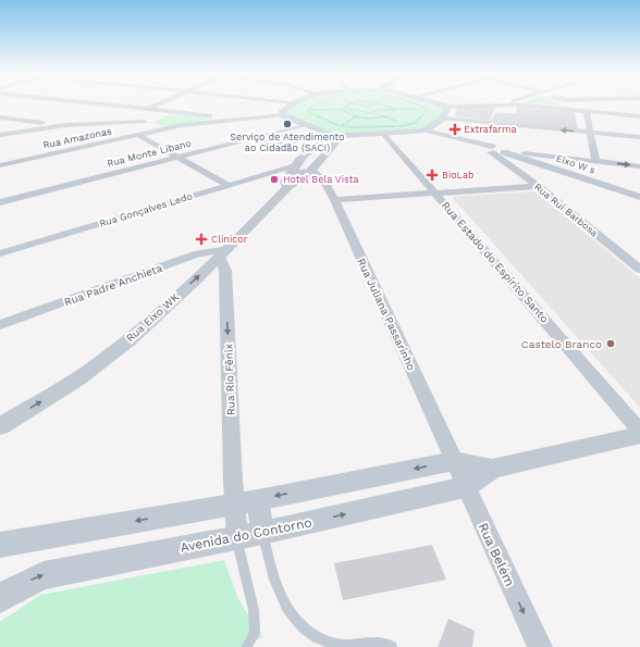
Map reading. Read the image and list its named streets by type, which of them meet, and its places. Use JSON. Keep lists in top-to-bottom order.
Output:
{
  "streets": {
    "street": [
      "Rua Amazonas",
      "Rua Monte Líbano",
      "Eixo W s",
      "Rua Gonçalves Ledo",
      "Rua Rui Barbosa",
      "Rua Estado do Espírito Santo",
      "Rua Padre Anchieta",
      "Rua Juliana Passarinho",
      "Rua Eixo WK",
      "Rua Rio Fênix",
      "Avenida do Contorno",
      "Rua Belém"
    ]
  },
  "crossings": [
    ["Eixo W s", "Rua Rui Barbosa"],
    ["Rua Padre Anchieta", "Rua Eixo WK"],
    ["Rua Padre Anchieta", "Rua Rio Fênix"],
    ["Rua Juliana Passarinho", "Rua Eixo WK"],
    ["Rua Juliana Passarinho", "Avenida do Contorno"],
    ["Rua Juliana Passarinho", "Rua Belém"],
    ["Rua Eixo WK", "Rua Rio Fênix"],
    ["Rua Rio Fênix", "Avenida do Contorno"],
    ["Avenida do Contorno", "Rua Belém"]
  ],
  "one_way": ["Rua Eixo WK", "Rua Rio Fênix", "Rua Belém"],
  "places": {
    "other": ["Serviço de Atendimento ao Cidadão (SACI)", "Hotel Bela Vista", "Castelo Branco"],
    "health": ["Extrafarma", "BioLab", "Clinicor"]
  }
}
